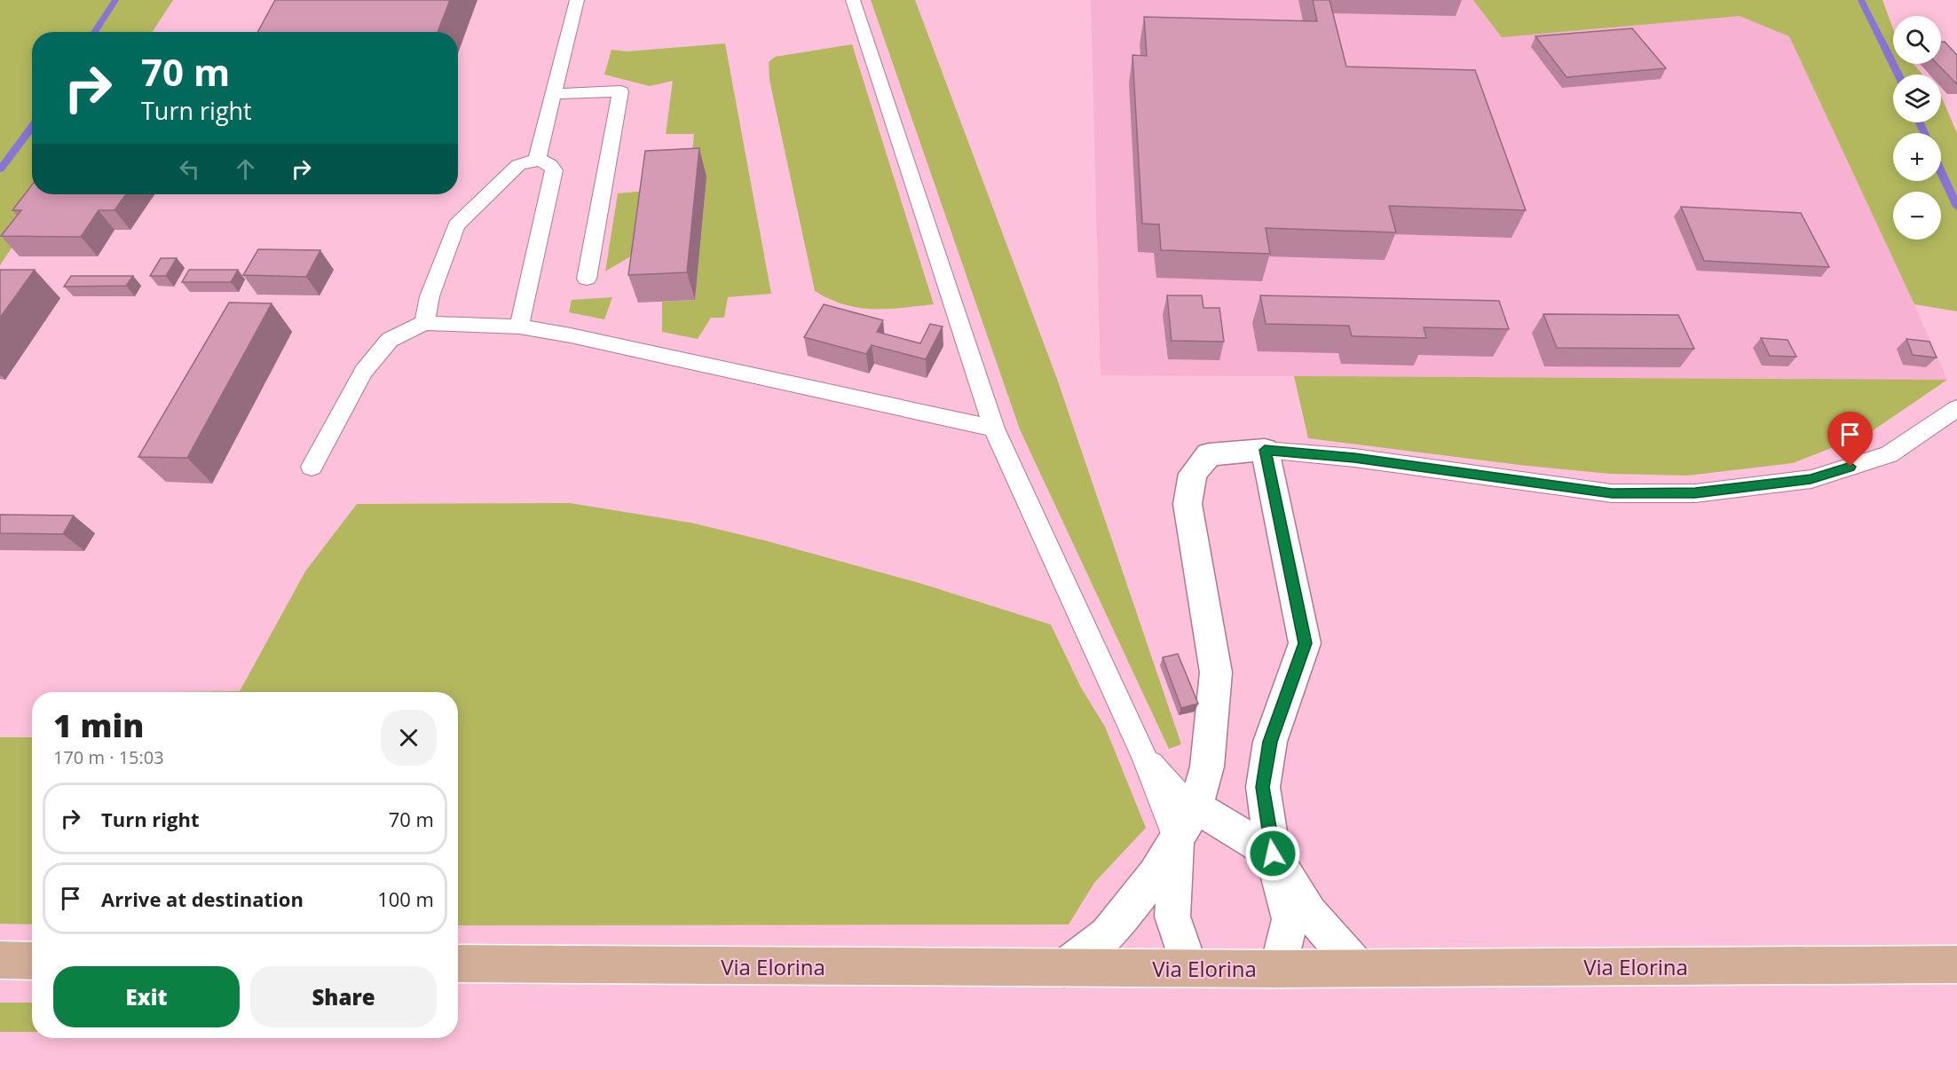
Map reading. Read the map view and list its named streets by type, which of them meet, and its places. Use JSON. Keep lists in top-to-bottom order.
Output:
{
  "streets": {
    "main road": ["Via Elorina"]
  },
  "page": {
    "map_buttons": ["+", "−"],
    "turn": ["70 m", "Turn right"],
    "heading": ["1 min", "170 m · 15:03"],
    "list": [
      {
        "name": "Turn right",
        "value": "70 m"
      },
      {
        "name": "Arrive at destination",
        "value": "100 m"
      }
    ],
    "buttons": ["Exit", "Share"]
  }
}
